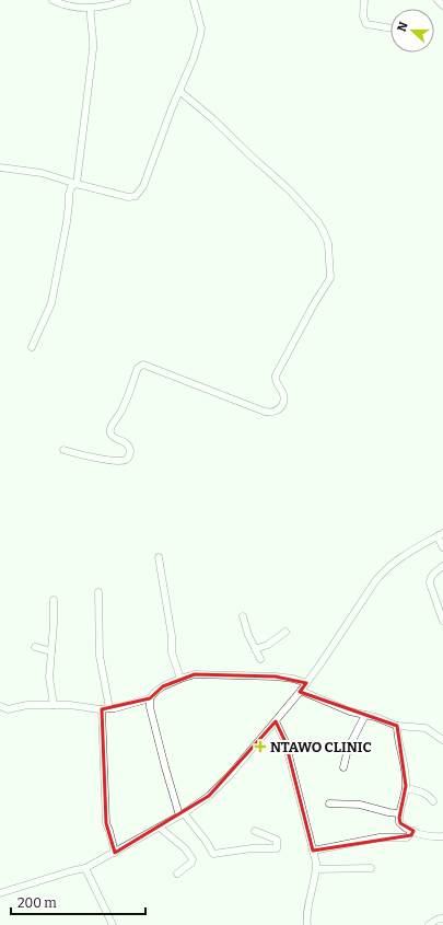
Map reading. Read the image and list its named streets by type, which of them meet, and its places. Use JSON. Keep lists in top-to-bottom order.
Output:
{
  "places": {
    "health": ["NTAWO CLINIC"]
  },
  "scale_bar": "200 m",
  "north": "left"
}
